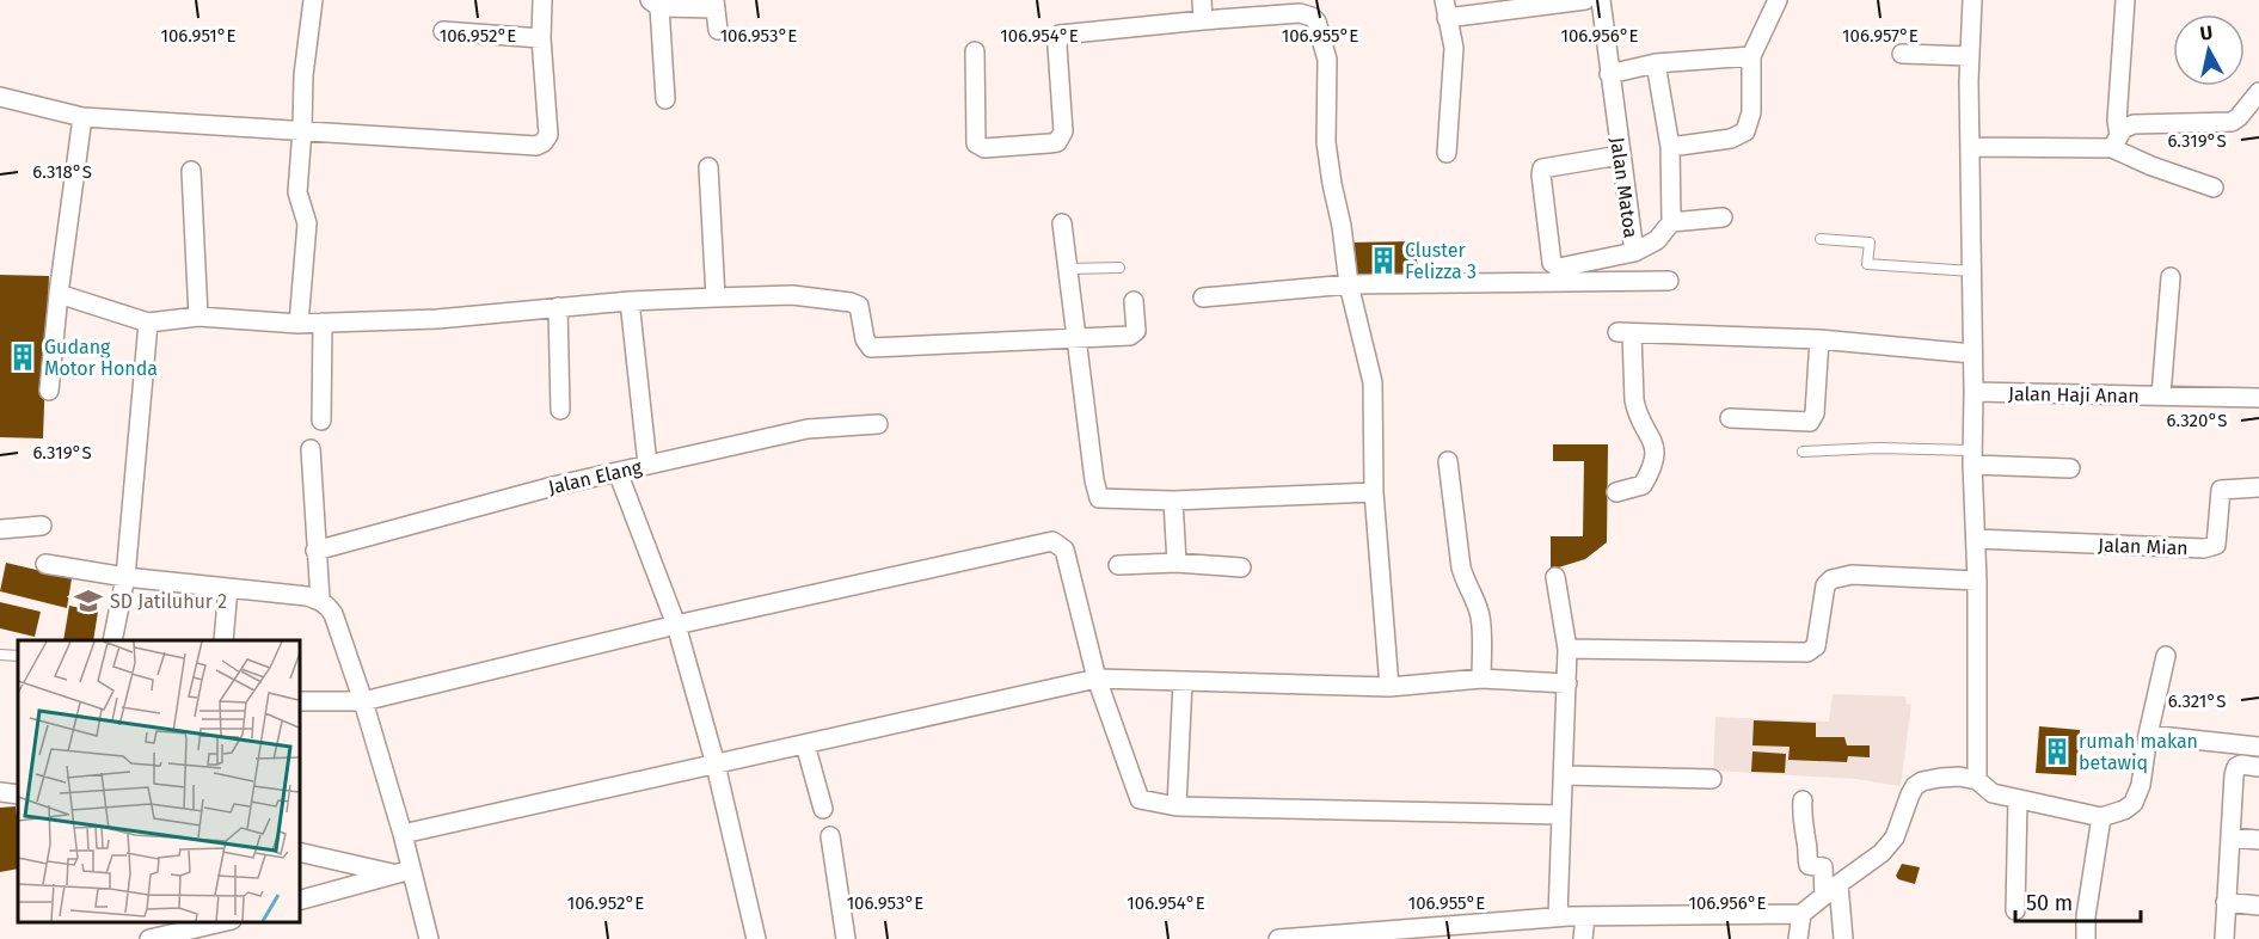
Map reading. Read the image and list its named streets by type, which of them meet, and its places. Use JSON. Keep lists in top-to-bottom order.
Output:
{
  "streets": {
    "street": [
      "Jalan Matoa",
      "Jalan Haji Anan",
      "Jalan Elang",
      "Jalan Mian"
    ]
  },
  "places": {
    "building": ["Cluster Felizza 3", "Gudang Motor Honda", "rumah makan betawiq"],
    "school or university": ["SD Jatiluhur 2"]
  },
  "scale_bar": "50 m",
  "north": "top",
  "coordinates": [
    "106.951°E",
    "106.952°E",
    "106.953°E",
    "106.954°E",
    "106.955°E",
    "106.956°E",
    "106.957°E",
    "6.319°S",
    "6.318°S",
    "6.320°S",
    "6.321°S"
  ]
}
